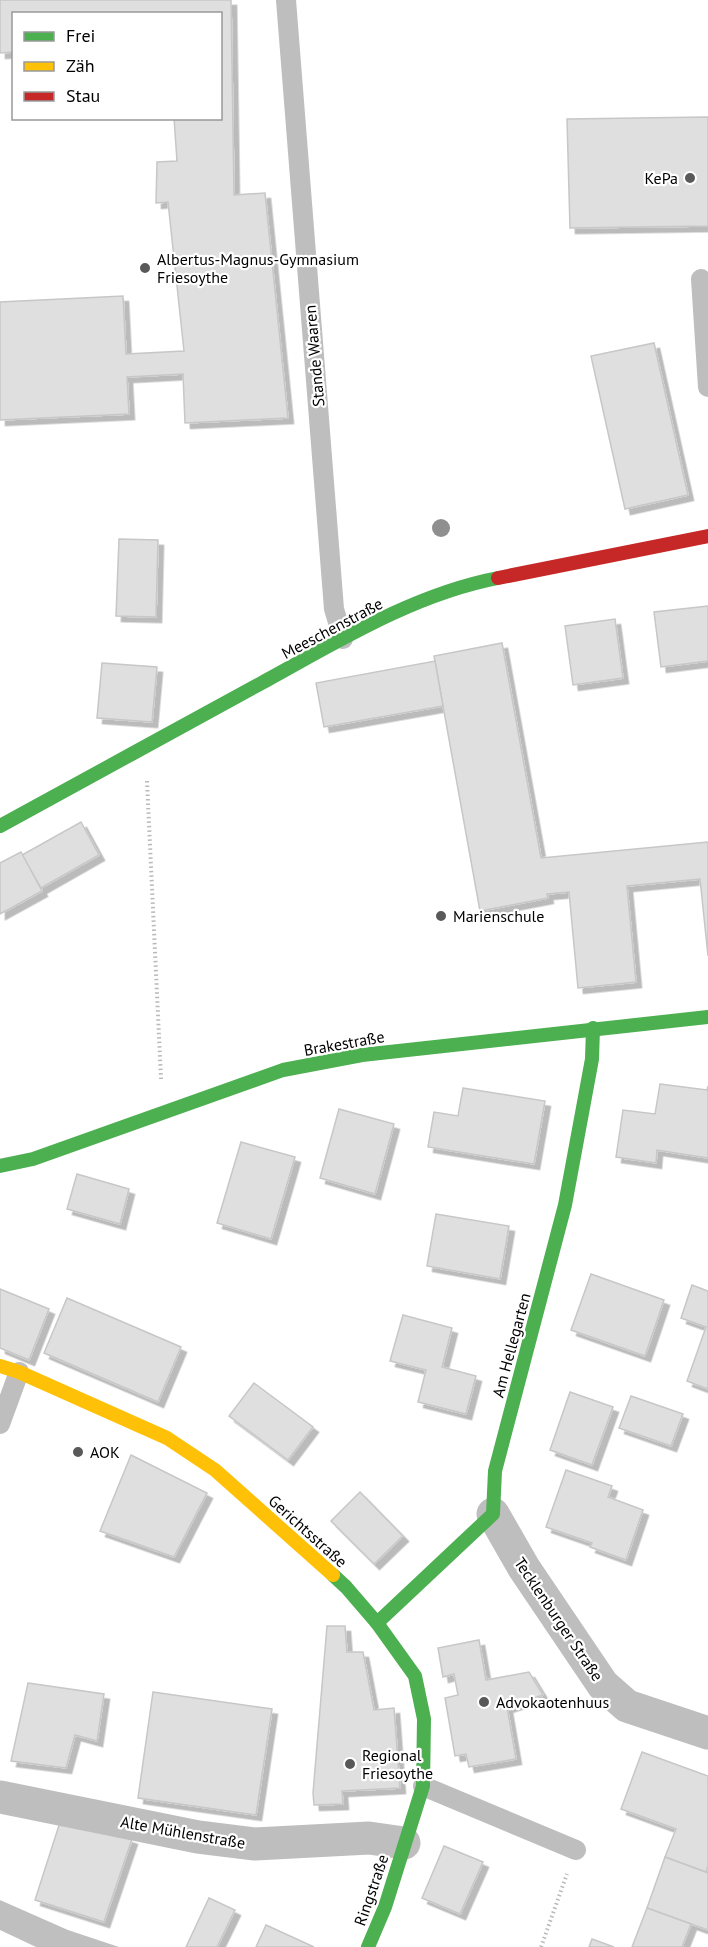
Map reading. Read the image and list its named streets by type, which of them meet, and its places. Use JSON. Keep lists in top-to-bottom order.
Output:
{
  "streets": {
    "street": [
      "Meeschenstraße",
      "Brakestraße",
      "Am Hellegarten",
      "Gerichtsstraße",
      "Tecklenburger Straße",
      "Alte Mühlenstraße",
      "Ringstraße"
    ],
    "lane": ["Stande Waaren"]
  },
  "crossings": [
    ["Stande Waaren", "Meeschenstraße"],
    ["Brakestraße", "Am Hellegarten"],
    ["Am Hellegarten", "Tecklenburger Straße"],
    ["Gerichtsstraße", "Alte Mühlenstraße"],
    ["Gerichtsstraße", "Ringstraße"],
    ["Alte Mühlenstraße", "Ringstraße"]
  ],
  "places": [
    "KePa",
    "Albertus-Magnus-Gymnasium Friesoythe",
    "Marienschule",
    "AOK",
    "Advokaotenhuus",
    "Regional Friesoythe"
  ],
  "legend": ["Frei", "Zäh", "Stau"]
}
